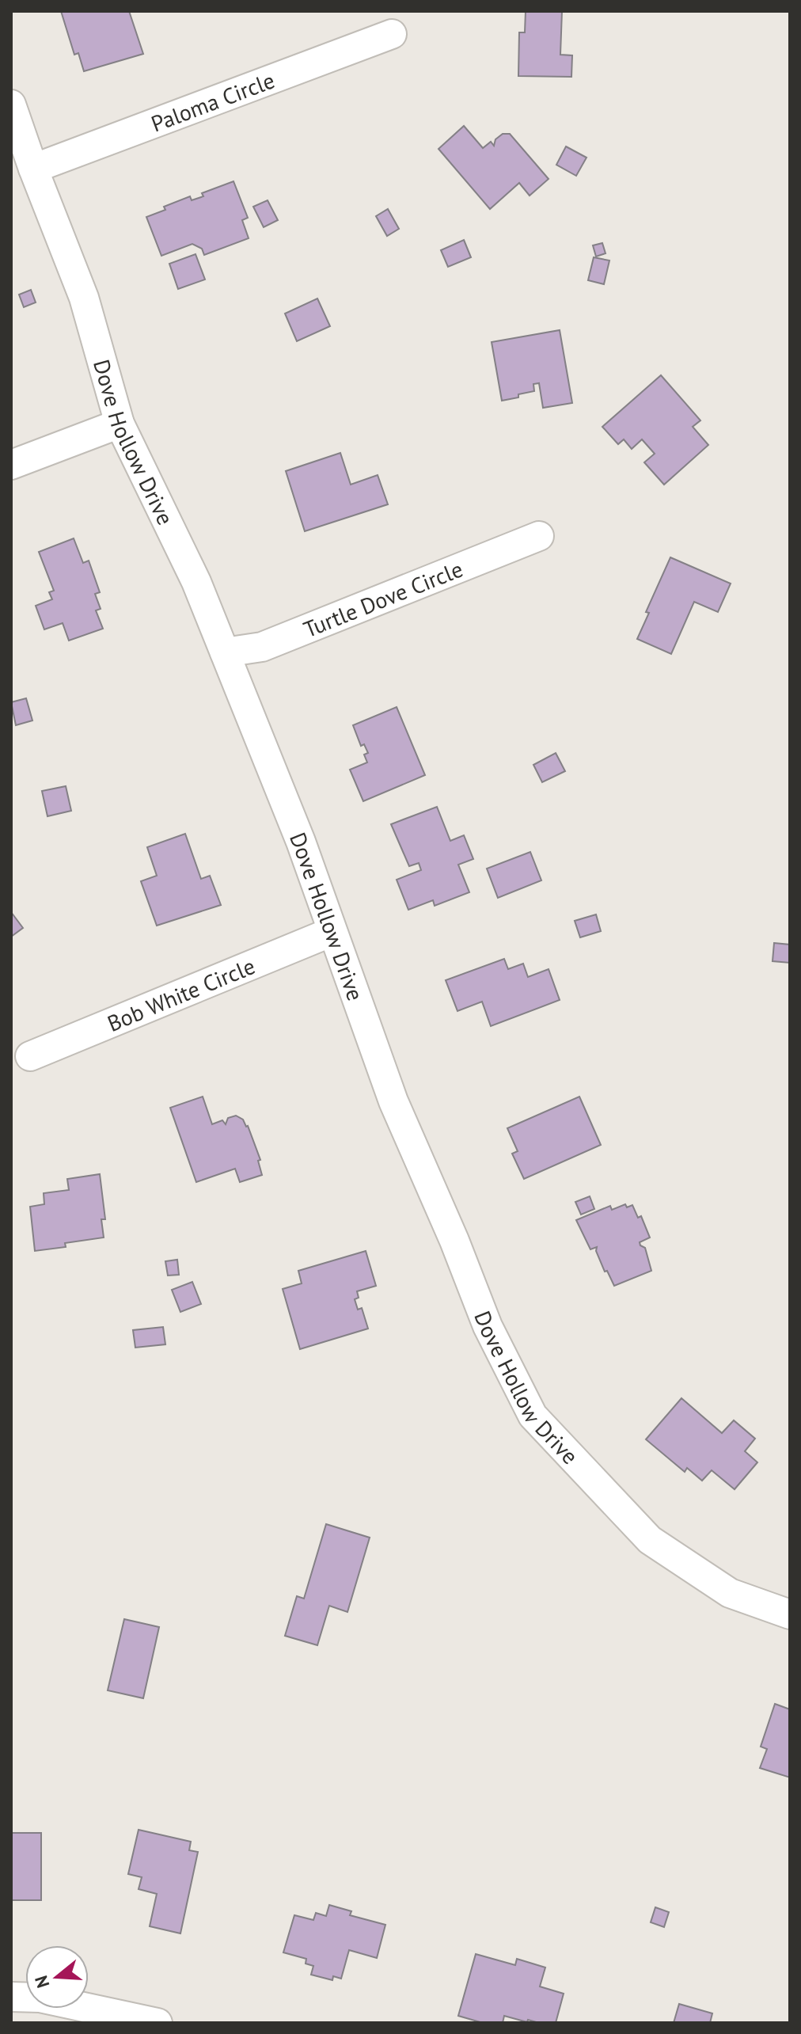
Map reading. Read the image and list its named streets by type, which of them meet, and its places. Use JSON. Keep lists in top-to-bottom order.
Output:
{
  "streets": {
    "street": [
      "Paloma Circle",
      "Dove Hollow Drive",
      "Turtle Dove Circle",
      "Bob White Circle"
    ]
  },
  "crossings": [
    ["Paloma Circle", "Dove Hollow Drive"],
    ["Dove Hollow Drive", "Turtle Dove Circle"],
    ["Dove Hollow Drive", "Bob White Circle"]
  ],
  "north": "left"
}
